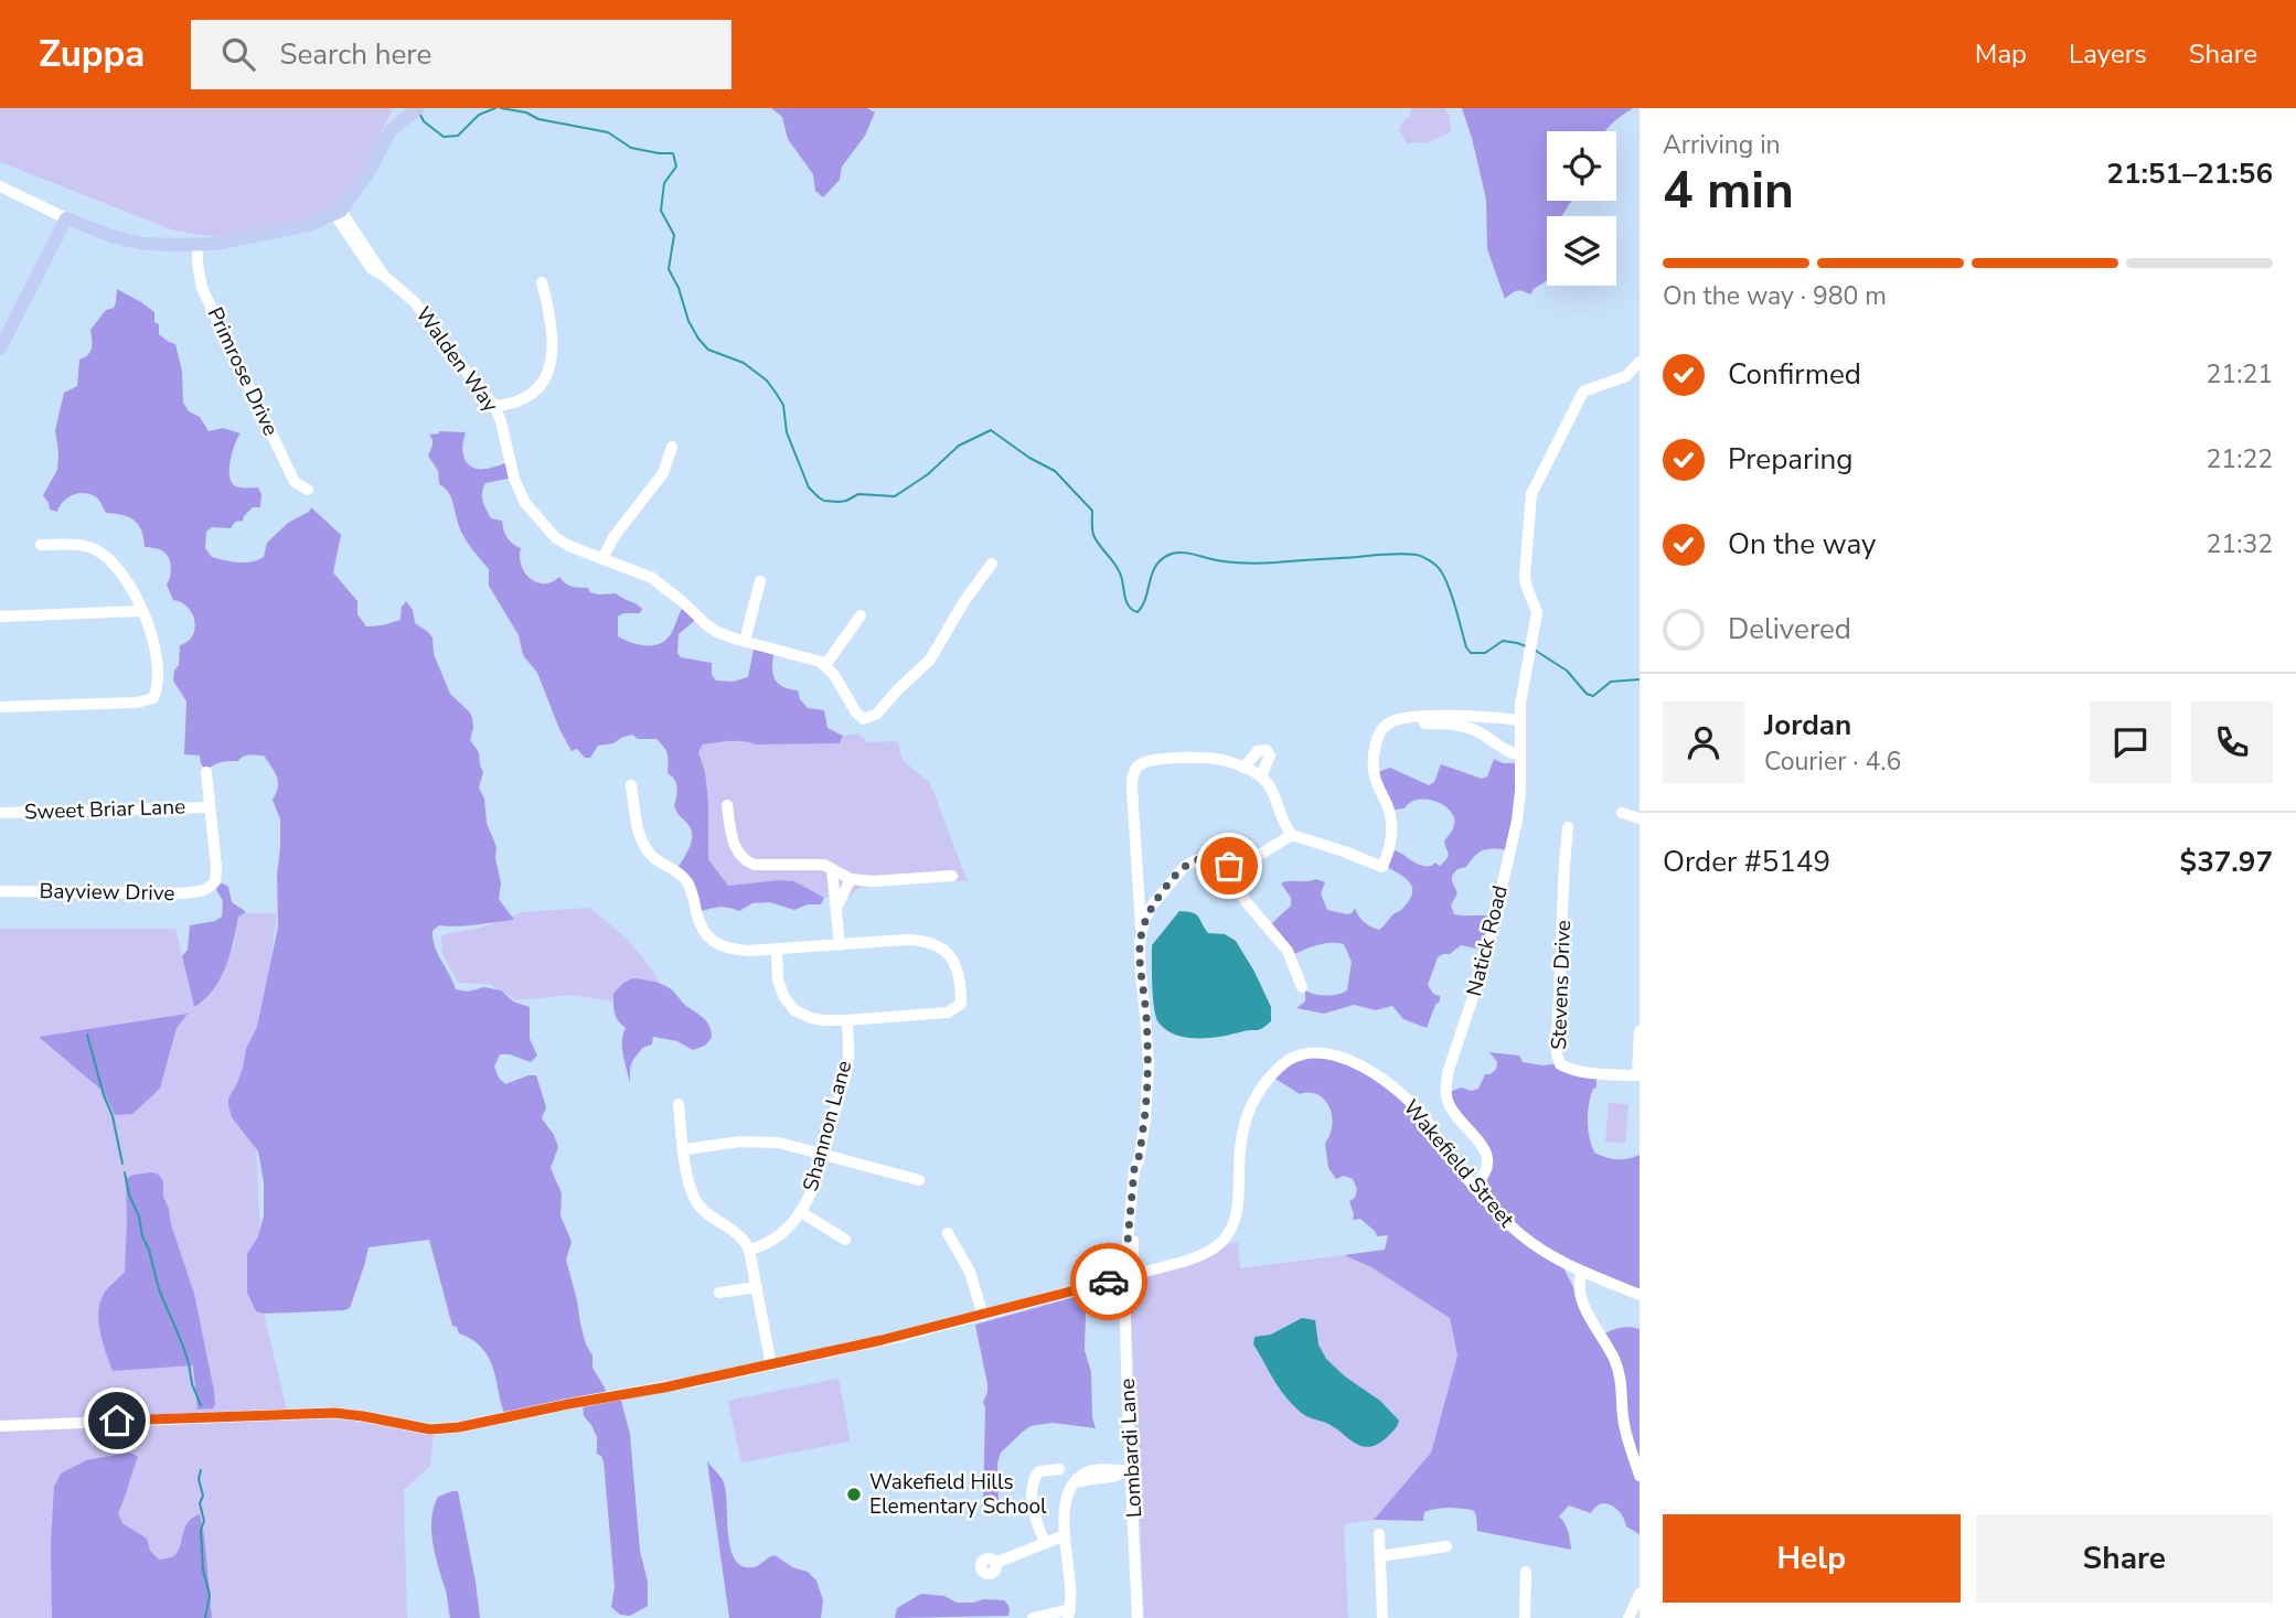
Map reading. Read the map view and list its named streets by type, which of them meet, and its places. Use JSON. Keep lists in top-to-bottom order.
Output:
{
  "streets": {
    "street": [
      "Walden Way",
      "Primrose Drive",
      "Sweet Briar Lane",
      "Bayview Drive",
      "Natick Road",
      "Stevens Drive",
      "Shannon Lane",
      "Wakefield Street",
      "Lombardi Lane"
    ]
  },
  "crossings": [
    ["Sweet Briar Lane", "Bayview Drive"],
    ["Natick Road", "Wakefield Street"],
    ["Wakefield Street", "Lombardi Lane"]
  ],
  "places": ["Wakefield Hills Elementary School"],
  "page": {
    "header": "Zuppa",
    "search": "Search here",
    "nav": ["Map", "Layers", "Share"],
    "heading": ["4 min", "Arriving in", "21:51–21:56"],
    "panel": [
      "Jordan",
      "Courier · 4.6",
      "Order #5149",
      "$37.97"
    ],
    "bar": "On the way · 980 m",
    "list": [
      ["Confirmed", "21:21"],
      ["Preparing", "21:22"],
      ["On the way", "21:32"],
      "Delivered"
    ],
    "buttons": ["Help", "Share"]
  }
}
